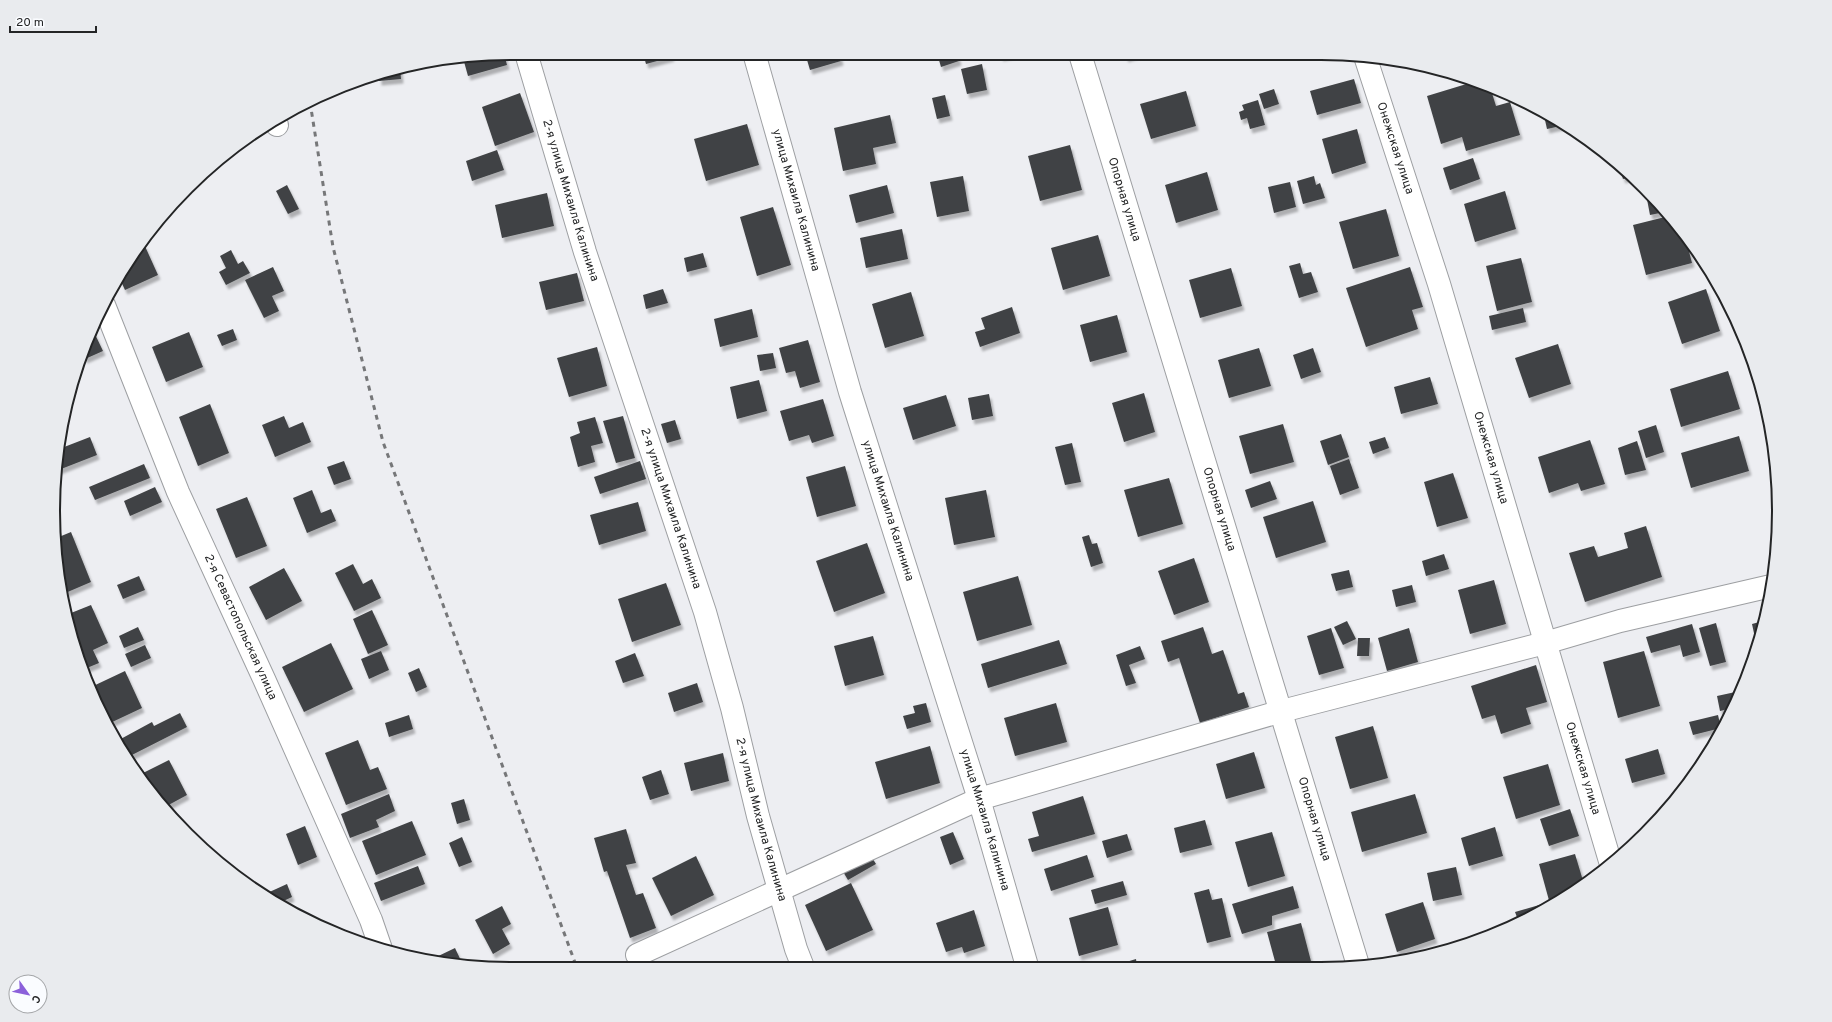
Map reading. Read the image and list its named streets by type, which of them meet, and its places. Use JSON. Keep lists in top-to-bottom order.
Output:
{
  "streets": {
    "street": [
      "Онежская улица",
      "2-я улица Михаила Калинина",
      "улица Михаила Калинина",
      "Опорная улица",
      "2-я Севастопольская улица"
    ]
  },
  "scale_bar": "20 m",
  "north": "bottom right"
}
